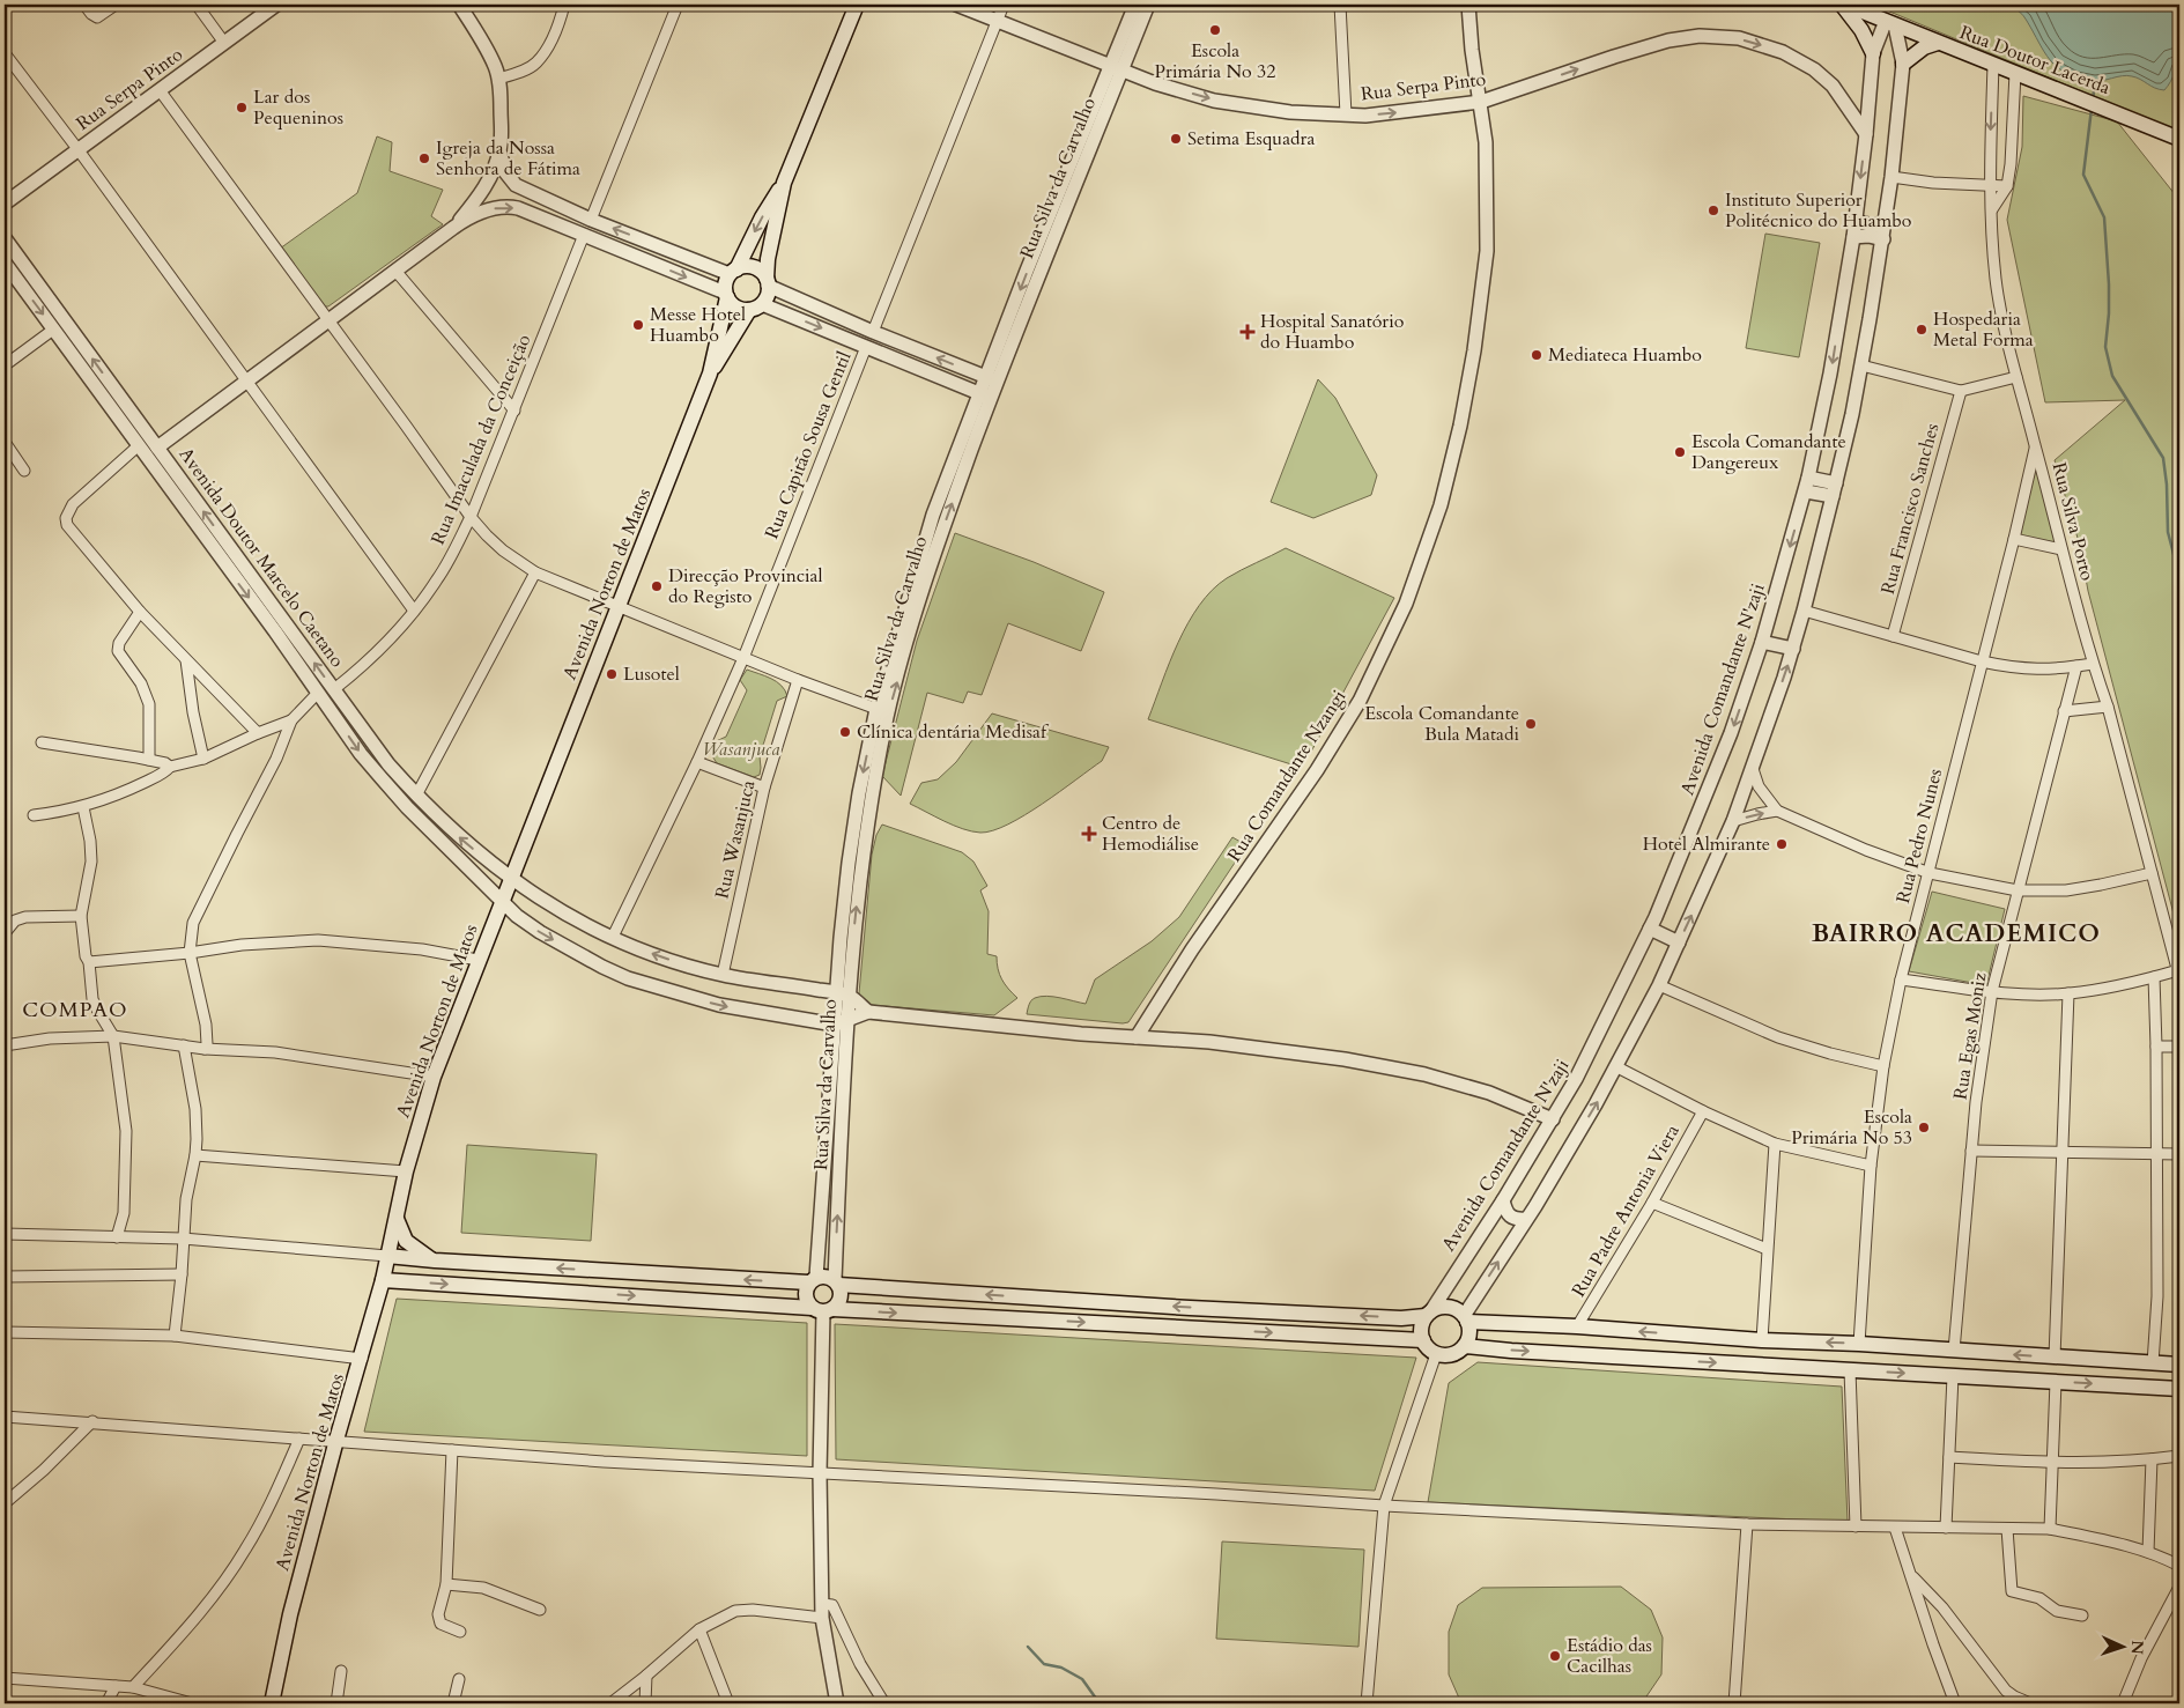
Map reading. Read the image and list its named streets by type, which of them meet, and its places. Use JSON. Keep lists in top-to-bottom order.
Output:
{
  "streets": {
    "main road": ["Rua Doutor Lacerda", "Avenida Norton de Matos"],
    "street": [
      "Rua Serpa Pinto",
      "Rua Silva da Carvalho",
      "Rua Imaculada da Conceição",
      "Rua Capitão Sousa Gentil",
      "Rua Francisco Sanches",
      "Rua Silva Porto",
      "Avenida Doutor Marcelo Caetano",
      "Avenida Comandante N'zaji",
      "Rua Comandante Nzangi",
      "Rua Pedro Nunes",
      "Rua Wasanjuca",
      "Rua Egas Moniz",
      "Rua Padre Antonia Viera"
    ]
  },
  "crossings": [
    ["Rua Doutor Lacerda", "Rua Silva Porto"],
    ["Rua Doutor Lacerda", "Avenida Comandante N'zaji"],
    ["Rua Serpa Pinto", "Rua Silva da Carvalho"],
    ["Rua Serpa Pinto", "Avenida Comandante N'zaji"],
    ["Rua Serpa Pinto", "Rua Comandante Nzangi"],
    ["Rua Silva da Carvalho", "Avenida Doutor Marcelo Caetano"],
    ["Rua Imaculada da Conceição", "Avenida Doutor Marcelo Caetano"],
    ["Rua Capitão Sousa Gentil", "Avenida Doutor Marcelo Caetano"],
    ["Rua Silva Porto", "Rua Pedro Nunes"],
    ["Avenida Doutor Marcelo Caetano", "Avenida Norton de Matos"],
    ["Avenida Doutor Marcelo Caetano", "Rua Wasanjuca"]
  ],
  "one_way": ["Rua Serpa Pinto"],
  "districts": ["BAIRRO ACADEMICO", "COMPAO"],
  "parks": ["Wasanjuca"],
  "places": {
    "other": [
      "Escola Primária No 32",
      "Lar dos Pequeninos",
      "Setima Esquadra",
      "Igreja da Nossa Senhora de Fátima",
      "Instituto Superior Politécnico do Huambo",
      "Messe Hotel Huambo",
      "Hospedaria Metal Forma",
      "Mediateca Huambo",
      "Escola Comandante Dangereux",
      "Direcção Provincial do Registo",
      "Lusotel",
      "Escola Comandante Bula Matadi",
      "Clínica dentária Medisaf",
      "Hotel Almirante",
      "Escola Primária No 53",
      "Estádio das Cacilhas"
    ],
    "health": ["Hospital Sanatório do Huambo", "Centro de Hemodiálise"]
  },
  "north": "right"
}
